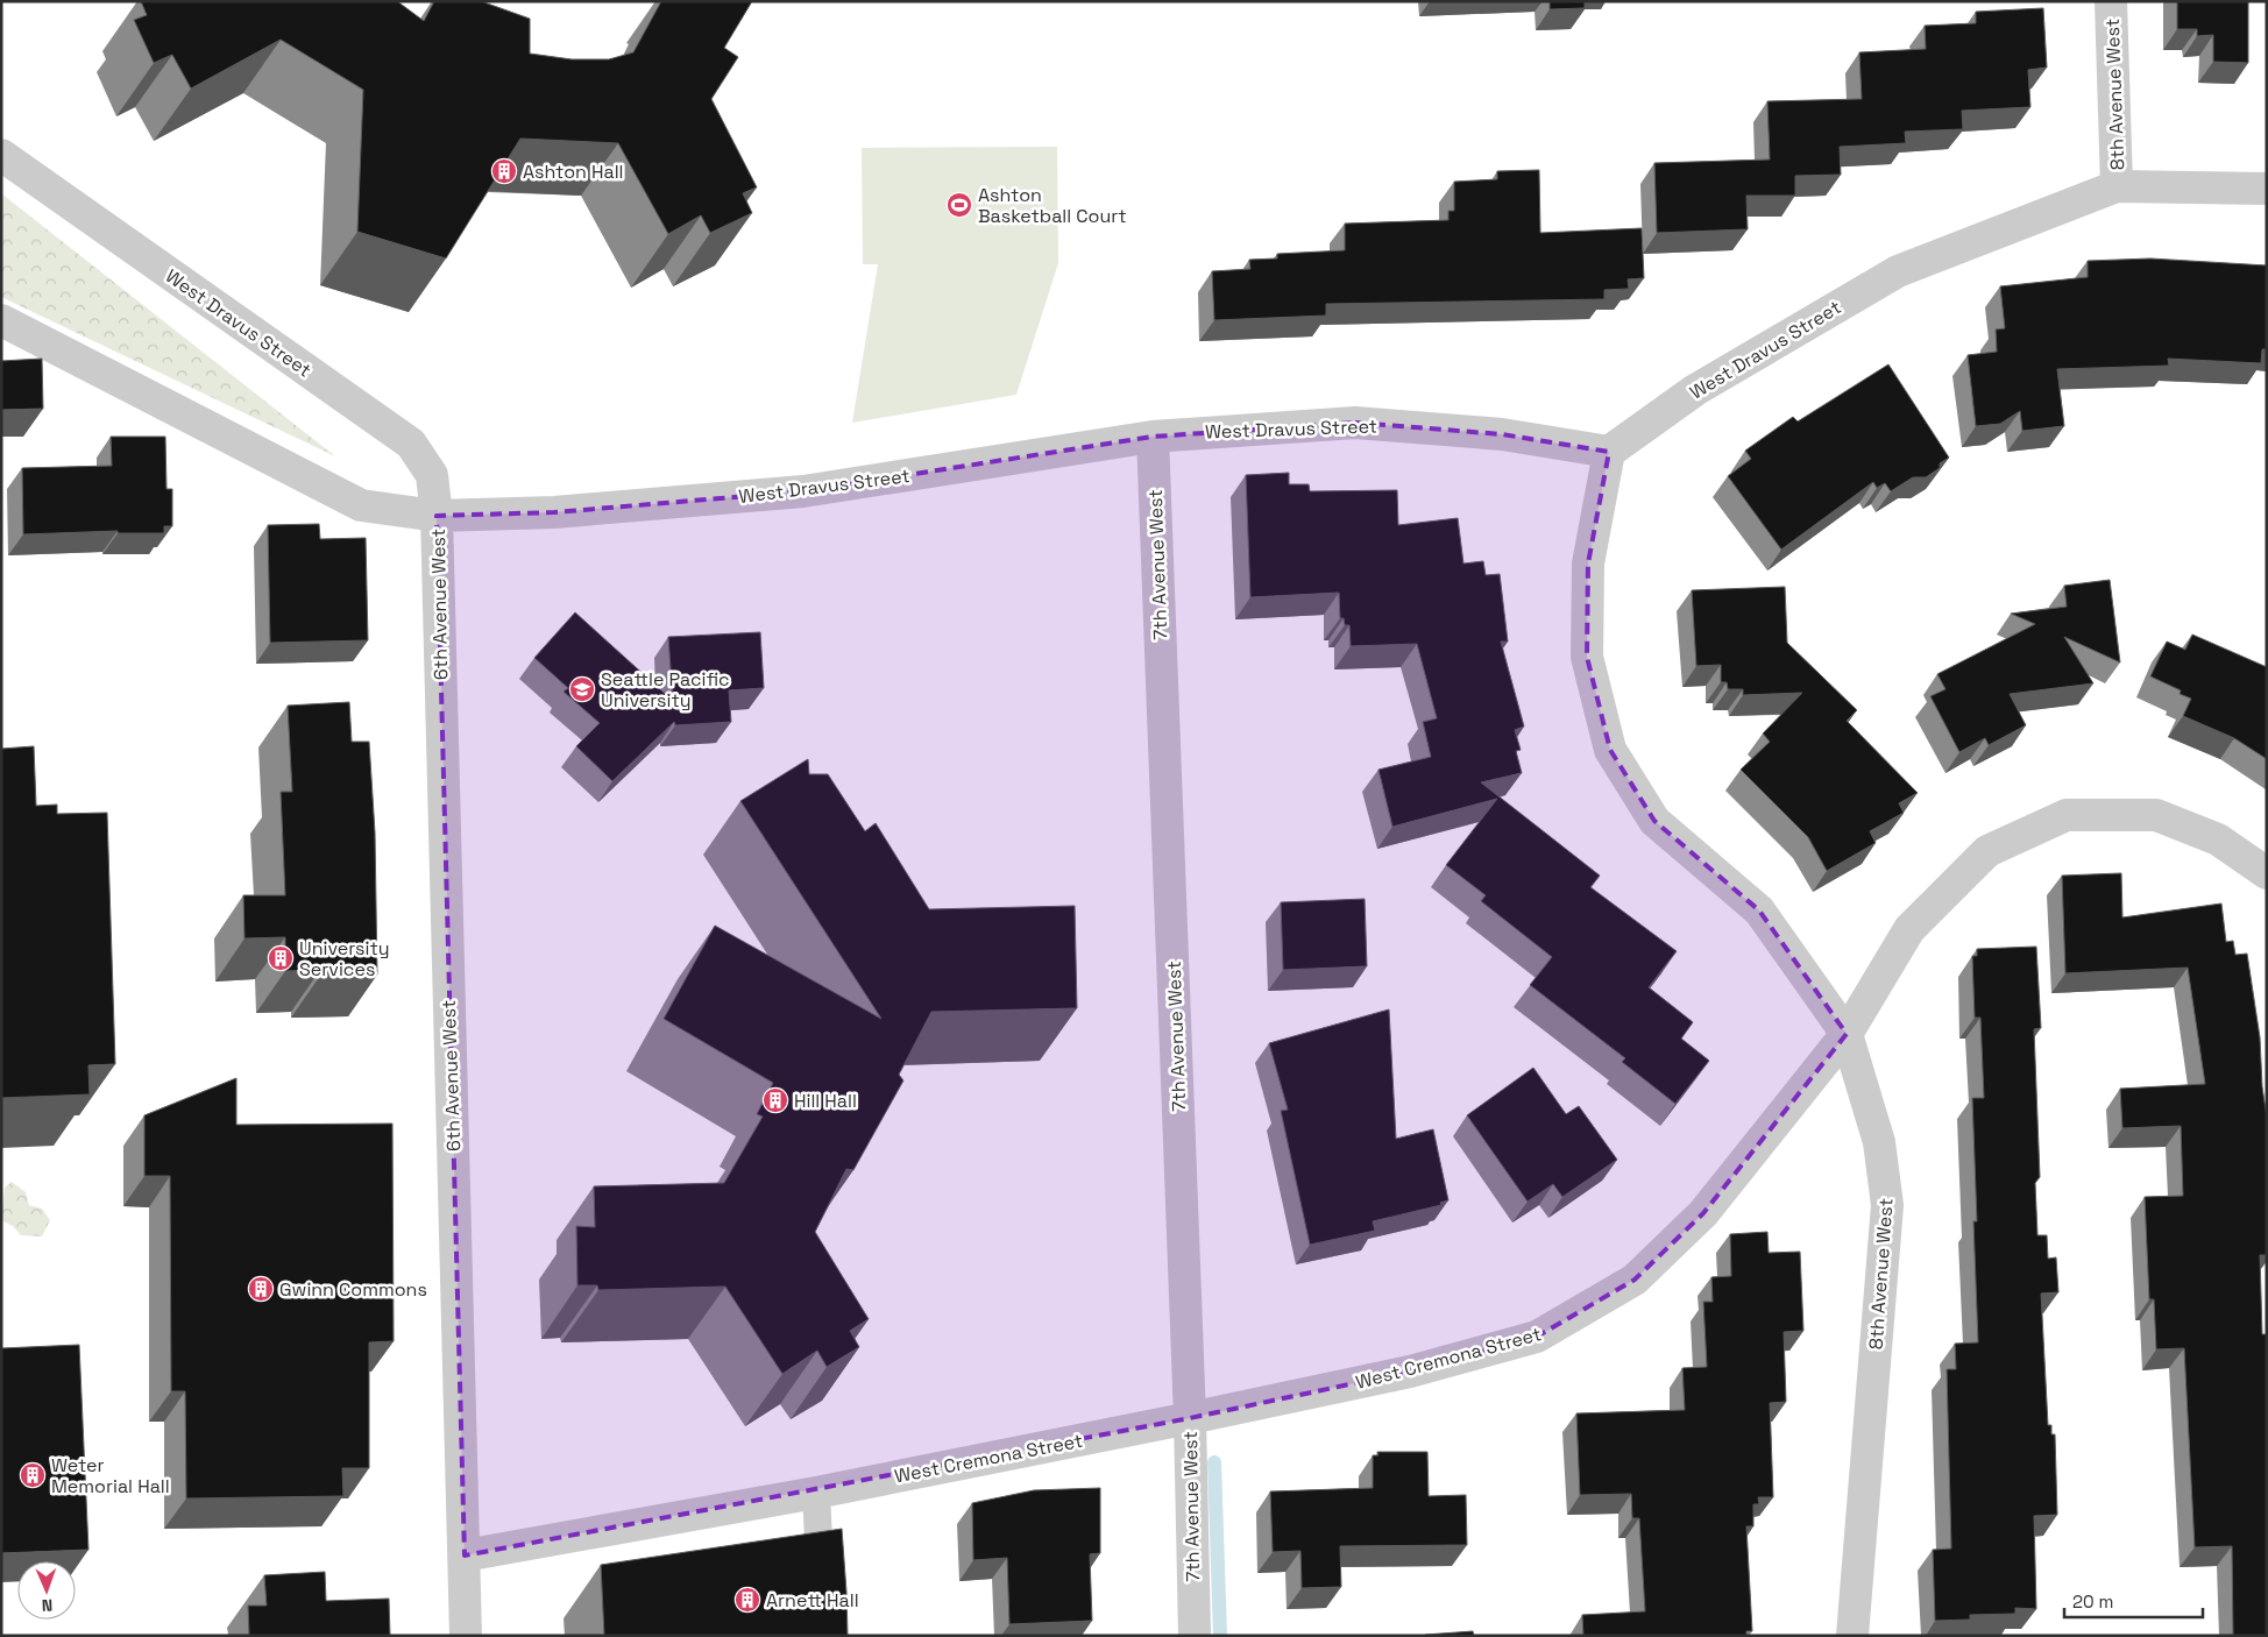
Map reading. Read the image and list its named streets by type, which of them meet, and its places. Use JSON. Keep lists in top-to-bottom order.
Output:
{
  "streets": {
    "street": [
      "8th Avenue West",
      "West Dravus Street",
      "7th Avenue West",
      "6th Avenue West",
      "West Cremona Street"
    ]
  },
  "crossings": [
    ["8th Avenue West", "West Dravus Street"],
    ["8th Avenue West", "West Cremona Street"],
    ["West Dravus Street", "7th Avenue West"],
    ["West Dravus Street", "6th Avenue West"],
    ["7th Avenue West", "West Cremona Street"],
    ["6th Avenue West", "West Cremona Street"]
  ],
  "places": {
    "building": [
      "Ashton Hall",
      "University Services",
      "Hill Hall",
      "Gwinn Commons",
      "Weter Memorial Hall",
      "Arnett Hall"
    ],
    "sports": ["Ashton Basketball Court"],
    "school or university": ["Seattle Pacific University"]
  },
  "scale_bar": "20 m",
  "north": "bottom"
}
